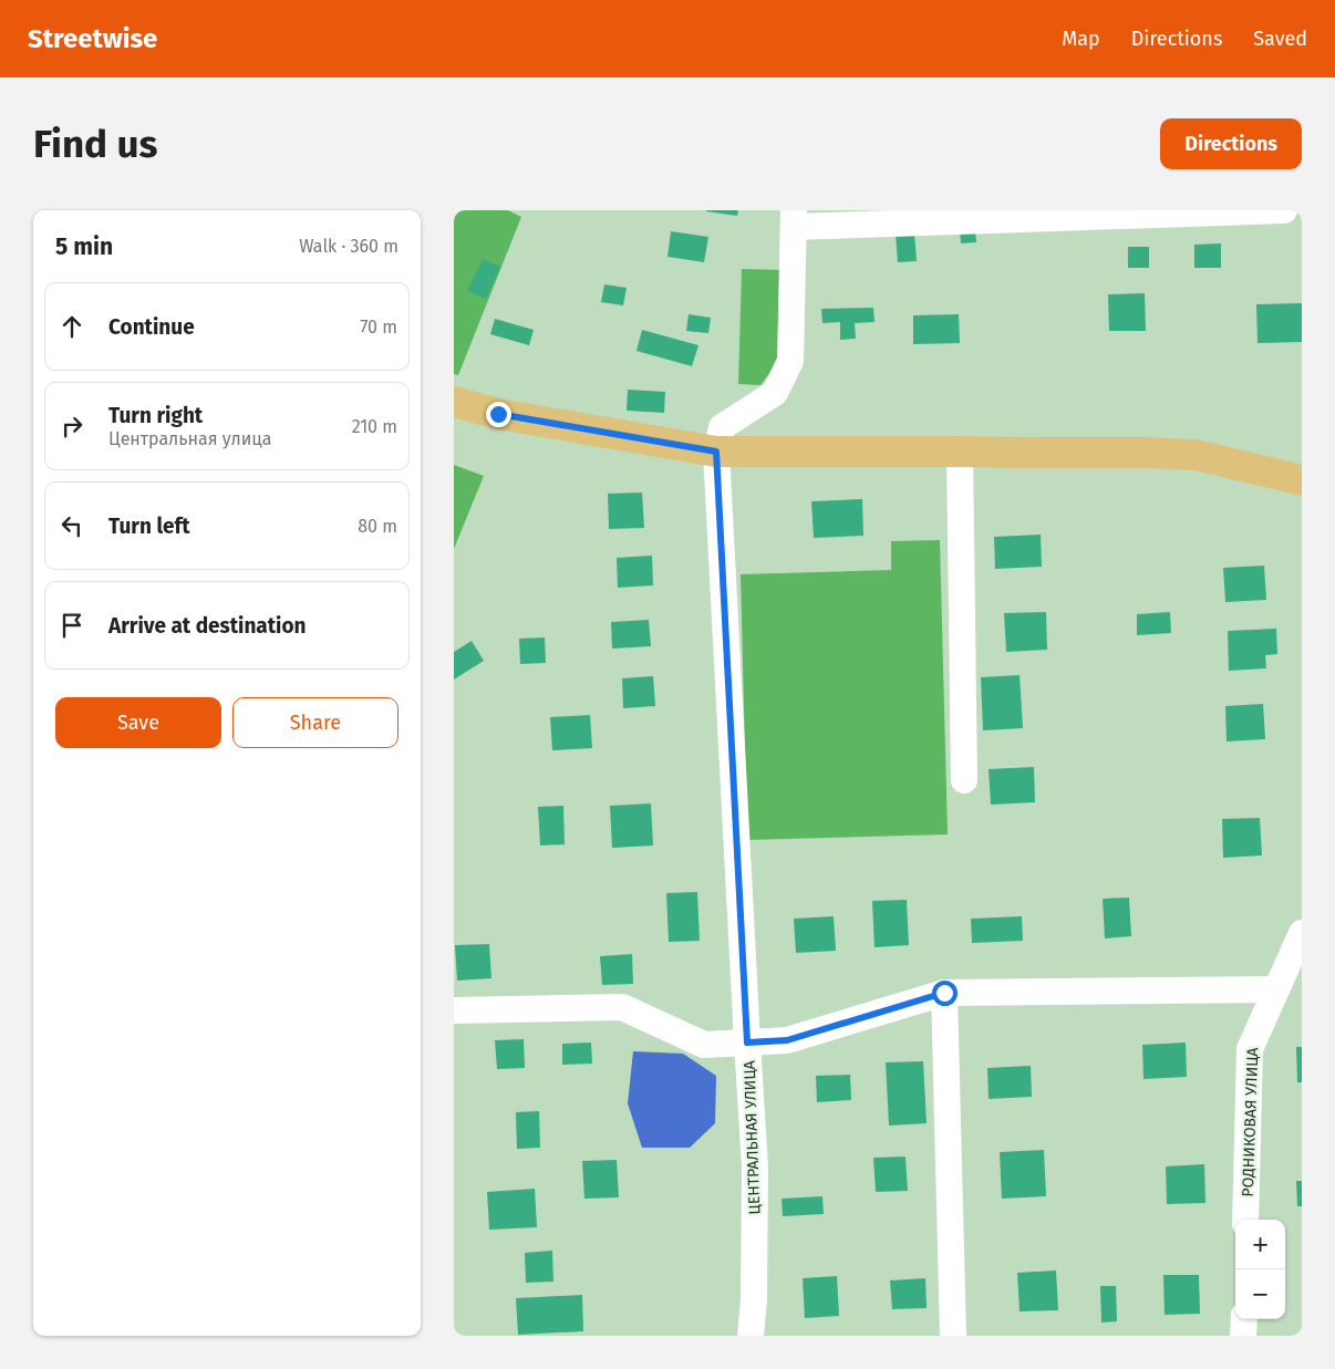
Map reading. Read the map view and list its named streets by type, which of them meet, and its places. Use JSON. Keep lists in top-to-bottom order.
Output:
{
  "streets": {
    "street": ["РОДНИКОВАЯ УЛИЦА", "ЦЕНТРАЛЬНАЯ УЛИЦА"]
  },
  "page": {
    "header": "Streetwise",
    "nav": ["Map", "Directions", "Saved"],
    "buttons": [
      "Directions",
      ["Save", "Share"]
    ],
    "title": "Find us",
    "heading": ["5 min", "Walk · 360 m"],
    "list": [
      ["Continue", "70 m"],
      ["Turn right", "Центральная улица", "210 m"],
      ["Turn left", "80 m"],
      "Arrive at destination"
    ],
    "map_buttons": ["+", "−"]
  }
}
